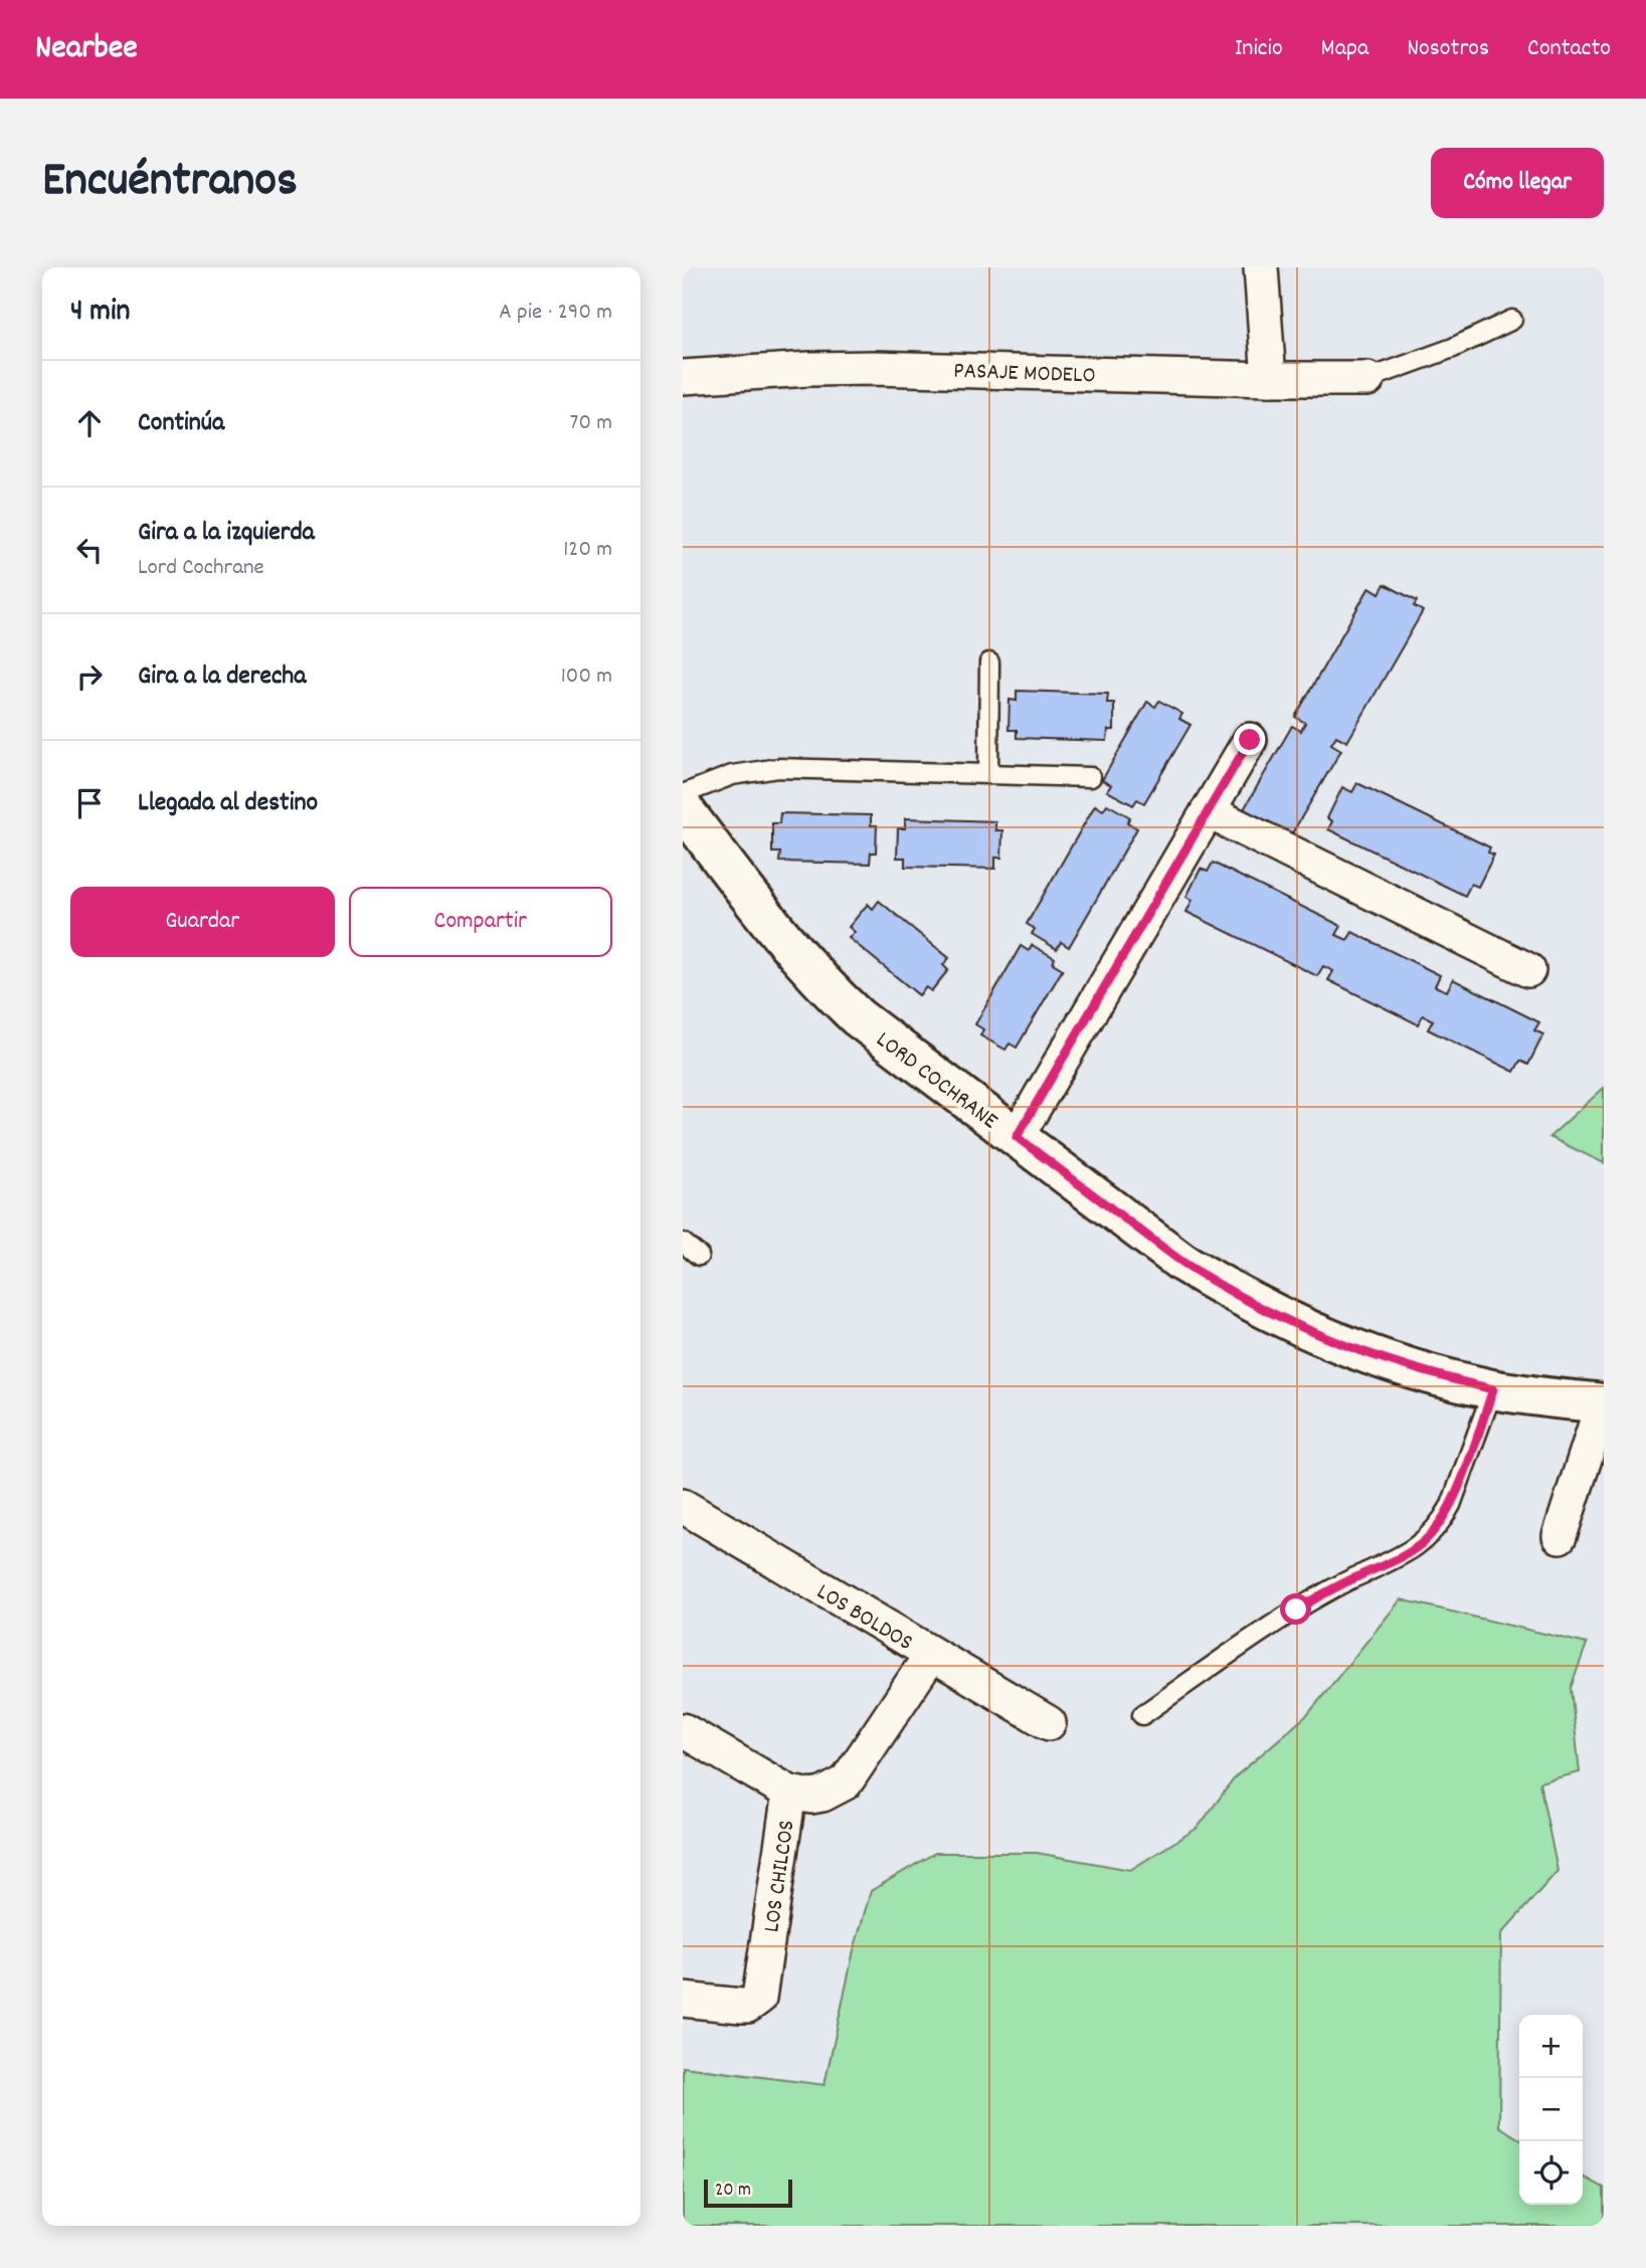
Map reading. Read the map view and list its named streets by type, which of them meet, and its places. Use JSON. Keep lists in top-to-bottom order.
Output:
{
  "streets": {
    "street": [
      "PASAJE MODELO",
      "LORD COCHRANE",
      "LOS BOLDOS",
      "LOS CHILCOS"
    ]
  },
  "crossings": [
    ["LOS BOLDOS", "LOS CHILCOS"]
  ],
  "scale_bar": "20 m",
  "page": {
    "header": "Nearbee",
    "nav": [
      "Inicio",
      "Mapa",
      "Nosotros",
      "Contacto"
    ],
    "title": "Encuéntranos",
    "buttons": [
      "Cómo llegar",
      ["Guardar", "Compartir"]
    ],
    "heading": ["4 min", "A pie · 290 m"],
    "list": [
      ["Continúa", "70 m"],
      ["Gira a la izquierda", "Lord Cochrane", "120 m"],
      ["Gira a la derecha", "100 m"],
      "Llegada al destino"
    ],
    "map_buttons": ["+", "−"],
    "scale": "20 m"
  }
}
